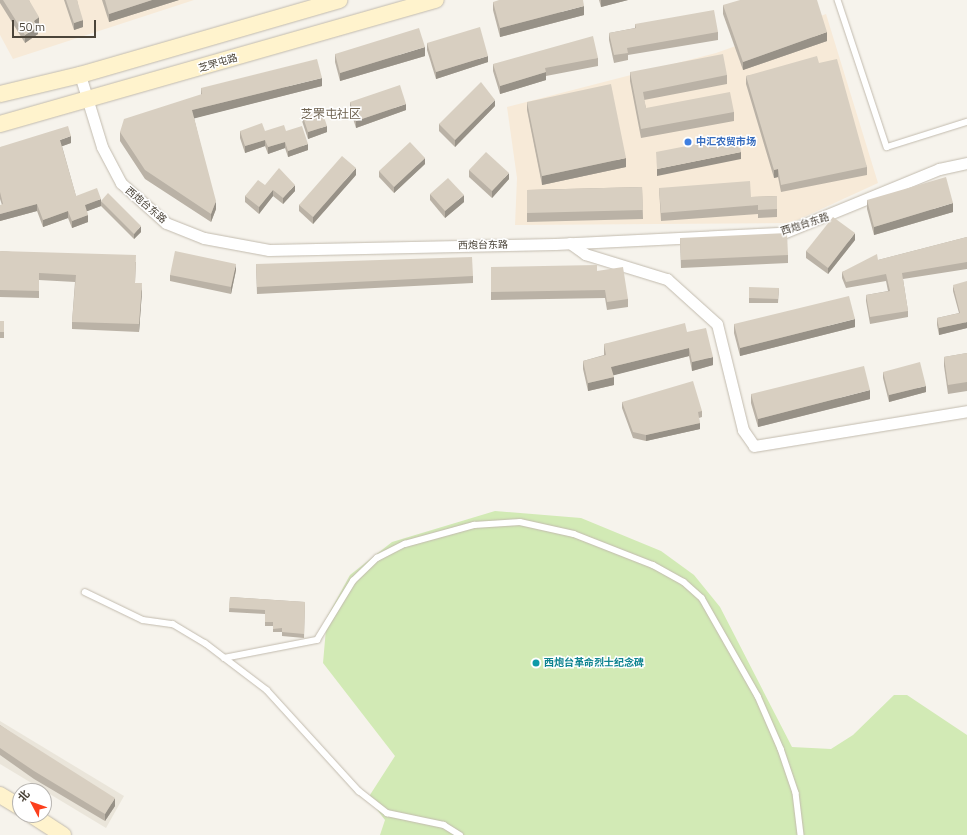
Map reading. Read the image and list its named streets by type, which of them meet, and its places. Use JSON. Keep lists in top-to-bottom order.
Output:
{
  "streets": {
    "main road": ["芝罘屯路"],
    "street": ["西炮台东路"]
  },
  "crossings": [
    ["芝罘屯路", "西炮台东路"]
  ],
  "districts": ["芝罘屯社区"],
  "places": ["中汇农贸市场", "西炮台革命烈士纪念碑"],
  "scale_bar": "50 m",
  "north": "top left"
}
